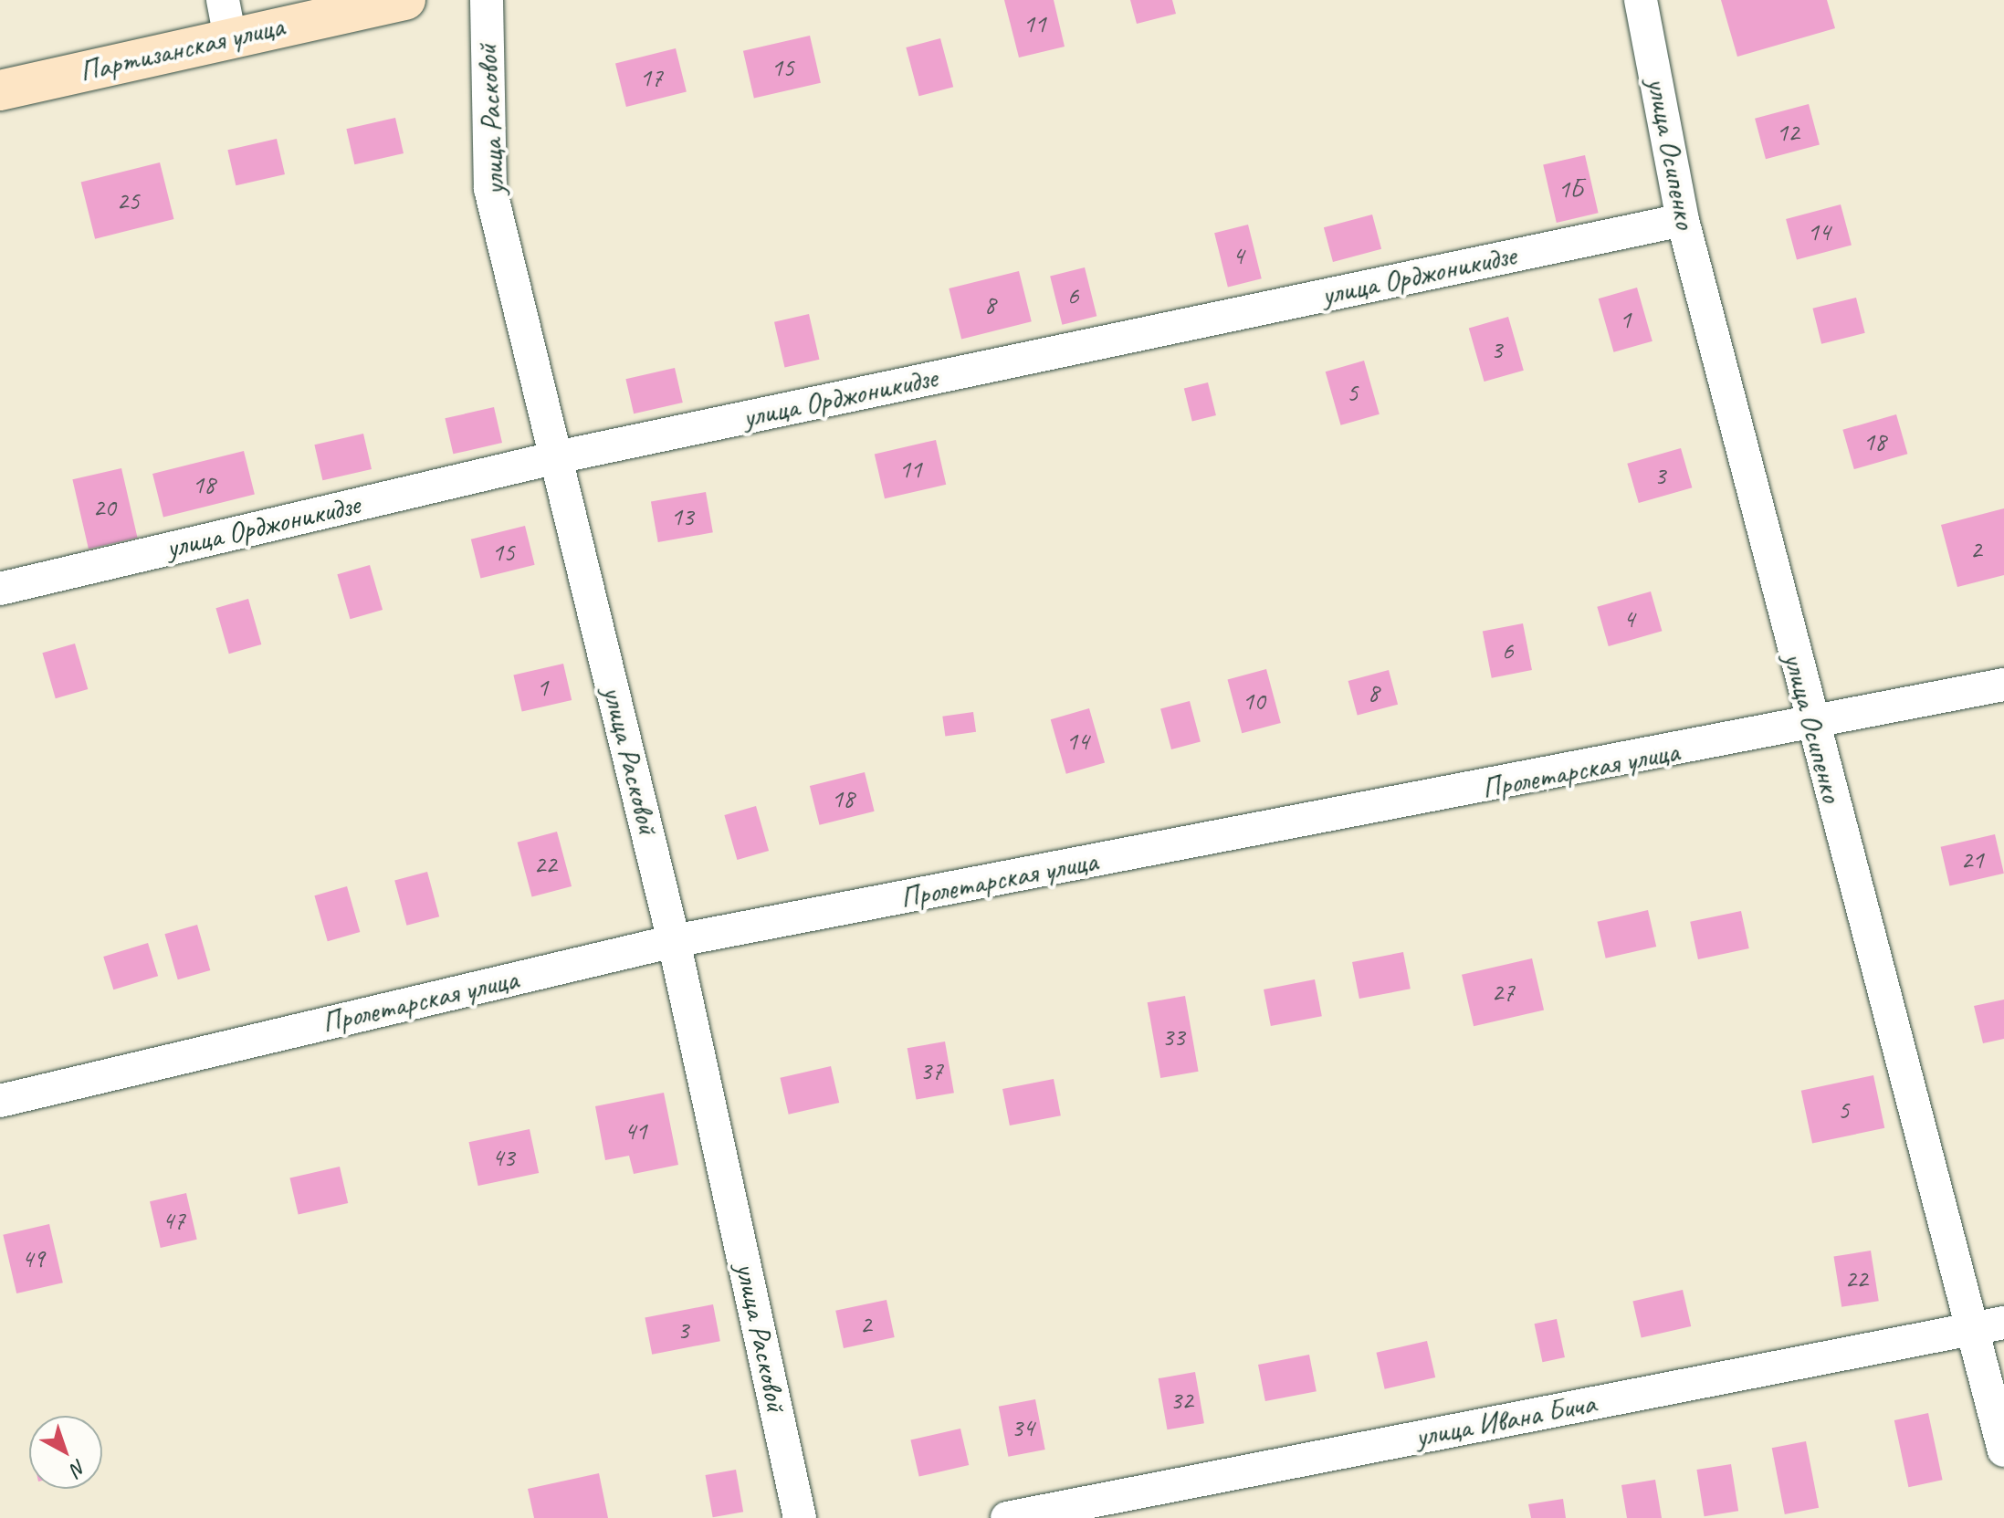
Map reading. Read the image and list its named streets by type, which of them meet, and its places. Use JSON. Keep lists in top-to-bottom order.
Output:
{
  "streets": {
    "main road": ["Партизанская улица"],
    "street": [
      "улица Расковой",
      "улица Осипенко",
      "улица Орджоникидзе",
      "Пролетарская улица",
      "улица Ивана Бича"
    ]
  },
  "crossings": [
    ["улица Расковой", "улица Орджоникидзе"],
    ["улица Расковой", "Пролетарская улица"],
    ["улица Осипенко", "улица Орджоникидзе"],
    ["улица Осипенко", "Пролетарская улица"],
    ["улица Осипенко", "улица Ивана Бича"]
  ],
  "house_numbers": [
    "11",
    "15",
    "17",
    "12",
    "1Б",
    "25",
    "14",
    "4",
    "6",
    "8",
    "1",
    "3",
    "5",
    "18",
    "11",
    "3",
    "18",
    "20",
    "13",
    "2",
    "15",
    "4",
    "6",
    "1",
    "8",
    "10",
    "14",
    "18",
    "21",
    "22",
    "27",
    "33",
    "37",
    "5",
    "41",
    "43",
    "47",
    "49",
    "22",
    "2",
    "3",
    "32",
    "34"
  ],
  "north": "bottom right"
}
